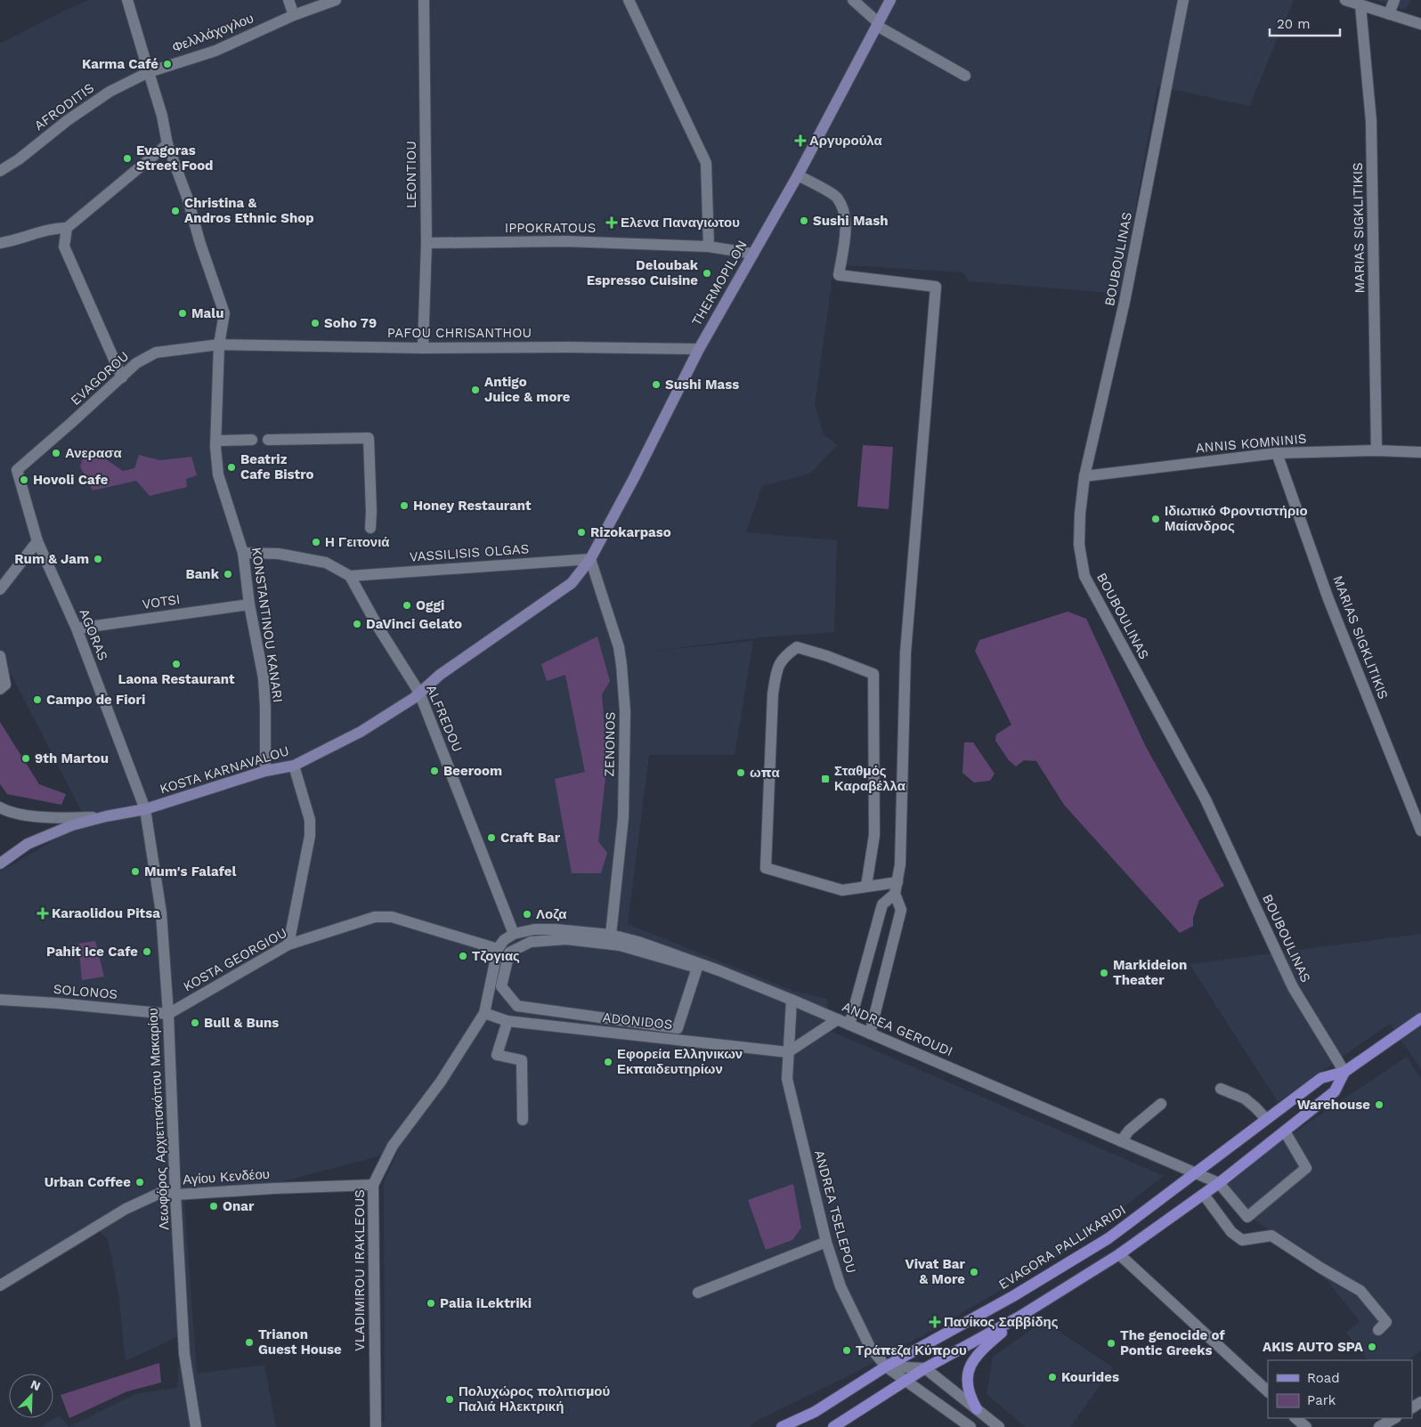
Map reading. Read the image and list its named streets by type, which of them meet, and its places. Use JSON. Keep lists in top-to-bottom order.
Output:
{
  "streets": {
    "main road": ["THERMOPILON", "KOSTA KARNAVALOU", "EVAGORA PALLIKARIDI"],
    "street": [
      "Φελλλάχογλου",
      "AFRODITIS",
      "LEONTIOU",
      "IPPOKRATOUS",
      "MARIAS SIGKLITIKIS",
      "BOUBOULINAS",
      "PAFOU CHRISANTHOU",
      "EVAGOROU",
      "ANNIS KOMNINIS",
      "VASSILISIS OLGAS",
      "VOTSI",
      "KONSTANTINOU KANARI",
      "AGORAS",
      "ALFREDOU",
      "ZENONOS",
      "KOSTA GEORGIOU",
      "SOLONOS",
      "ADONIDOS",
      "ANDREA GEROUDI",
      "Λεωφόρος Αρχιεπισκόπου Μακαρίου",
      "Αγίου Κενδέου",
      "ANDREA TSELEPOU",
      "VLADIMIROU IRAKLEOUS"
    ]
  },
  "crossings": [
    ["Φελλλάχογλου", "AFRODITIS"],
    ["Φελλλάχογλου", "KONSTANTINOU KANARI"],
    ["AFRODITIS", "KONSTANTINOU KANARI"],
    ["LEONTIOU", "IPPOKRATOUS"],
    ["LEONTIOU", "PAFOU CHRISANTHOU"],
    ["IPPOKRATOUS", "THERMOPILON"],
    ["MARIAS SIGKLITIKIS", "ANNIS KOMNINIS"],
    ["BOUBOULINAS", "ANNIS KOMNINIS"],
    ["BOUBOULINAS", "EVAGORA PALLIKARIDI"],
    ["THERMOPILON", "PAFOU CHRISANTHOU"],
    ["THERMOPILON", "VASSILISIS OLGAS"],
    ["THERMOPILON", "ZENONOS"],
    ["THERMOPILON", "KOSTA KARNAVALOU"],
    ["PAFOU CHRISANTHOU", "EVAGOROU"],
    ["PAFOU CHRISANTHOU", "KONSTANTINOU KANARI"],
    ["EVAGOROU", "KONSTANTINOU KANARI"],
    ["EVAGOROU", "AGORAS"],
    ["VASSILISIS OLGAS", "ALFREDOU"],
    ["VASSILISIS OLGAS", "ZENONOS"],
    ["VASSILISIS OLGAS", "KOSTA KARNAVALOU"],
    ["VOTSI", "KONSTANTINOU KANARI"],
    ["VOTSI", "AGORAS"],
    ["KONSTANTINOU KANARI", "KOSTA KARNAVALOU"],
    ["AGORAS", "KOSTA KARNAVALOU"],
    ["AGORAS", "Λεωφόρος Αρχιεπισκόπου Μακαρίου"],
    ["ALFREDOU", "KOSTA KARNAVALOU"],
    ["ALFREDOU", "ANDREA GEROUDI"],
    ["ZENONOS", "KOSTA KARNAVALOU"],
    ["ZENONOS", "ANDREA GEROUDI"],
    ["KOSTA KARNAVALOU", "Λεωφόρος Αρχιεπισκόπου Μακαρίου"],
    ["KOSTA GEORGIOU", "SOLONOS"],
    ["KOSTA GEORGIOU", "Λεωφόρος Αρχιεπισκόπου Μακαρίου"],
    ["SOLONOS", "Λεωφόρος Αρχιεπισκόπου Μακαρίου"],
    ["ADONIDOS", "ANDREA TSELEPOU"],
    ["ADONIDOS", "VLADIMIROU IRAKLEOUS"],
    ["ANDREA GEROUDI", "ANDREA TSELEPOU"],
    ["ANDREA GEROUDI", "EVAGORA PALLIKARIDI"],
    ["Λεωφόρος Αρχιεπισκόπου Μακαρίου", "Αγίου Κενδέου"],
    ["Αγίου Κενδέου", "VLADIMIROU IRAKLEOUS"],
    ["ANDREA TSELEPOU", "EVAGORA PALLIKARIDI"]
  ],
  "places": {
    "other": [
      "Karma Café",
      "Evagoras Street Food",
      "Christina & Andros Ethnic Shop",
      "Sushi Mash",
      "Deloubak Espresso Cuisine",
      "Malu",
      "Soho 79",
      "Sushi Mass",
      "Antigo Juice & more",
      "Ανερασα",
      "Beatriz Cafe Bistro",
      "Hovoli Cafe",
      "Honey Restaurant",
      "Ιδιωτικό Φροντιστήριο Μαίανδρος",
      "Rizokarpaso",
      "Η Γειτονιά",
      "Rum & Jam",
      "Bank",
      "Oggi",
      "DaVinci Gelato",
      "Laona Restaurant",
      "Campo de Fiori",
      "9th Martou",
      "Beeroom",
      "ωπα",
      "Craft Bar",
      "Mum's Falafel",
      "Λοζα",
      "Pahit Ice Cafe",
      "Τζογιας",
      "Markideion Theater",
      "Bull & Buns",
      "Εφορεία Ελληνικων Εκπαιδευτηρίων",
      "Warehouse",
      "Urban Coffee",
      "Onar",
      "Vivat Bar & More",
      "Palia iLektriki",
      "Trianon Guest House",
      "The genocide of Pontic Greeks",
      "AKIS AUTO SPA",
      "Τράπεζα Κύπρου",
      "Kourides",
      "Πολυχώρος πολιτισμού Παλιά Ηλεκτρική"
    ],
    "health": [
      "Αργυρούλα",
      "Ελενα Παναγιωτου",
      "Karaolidou Pitsa",
      "Πανίκος Σαββίδης"
    ],
    "transit": ["Σταθμός Καραβέλλα"]
  },
  "legend": ["Road", "Park"],
  "scale_bar": "20 m",
  "north": "top right"
}
